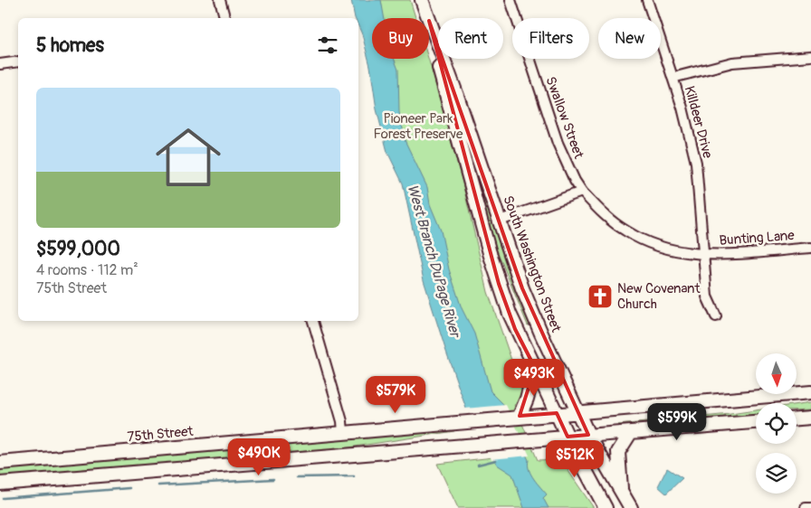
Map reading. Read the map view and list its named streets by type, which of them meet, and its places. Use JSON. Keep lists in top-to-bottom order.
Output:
{
  "streets": {
    "main road": ["South Washington Street", "75th Street"],
    "street": ["Swallow Street", "Killdeer Drive", "Bunting Lane"]
  },
  "crossings": [
    ["Swallow Street", "Bunting Lane"],
    ["Killdeer Drive", "Bunting Lane"],
    ["South Washington Street", "75th Street"]
  ],
  "water": ["West Branch DuPage River"],
  "parks": ["Pioneer Park Forest Preserve"],
  "places": {
    "church": ["New Covenant Church"]
  },
  "north": "bottom",
  "page": {
    "chip": [
      "Buy",
      "Rent",
      "Filters",
      "New"
    ],
    "heading": "5 homes",
    "list": [
      {
        "name": "$599,000",
        "note": "4 rooms · 112 m² · 75th Street"
      }
    ],
    "price": [
      "$493K",
      "$579K",
      "$599K",
      "$490K",
      "$512K"
    ]
  }
}
